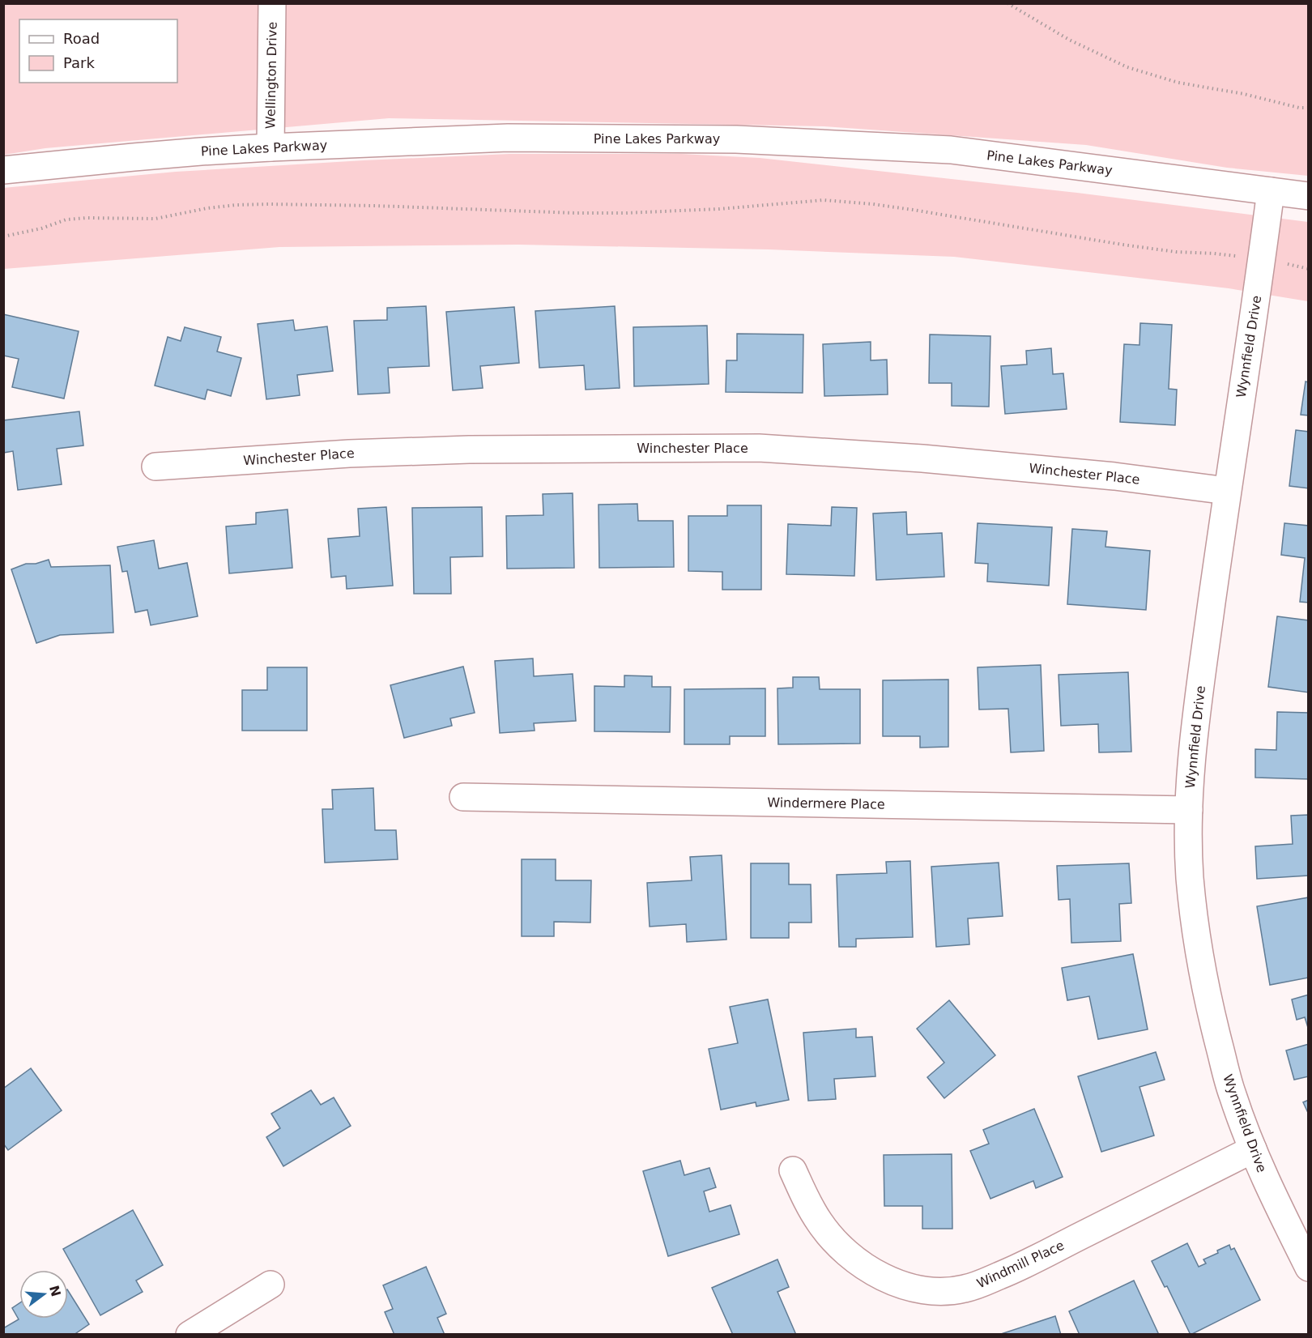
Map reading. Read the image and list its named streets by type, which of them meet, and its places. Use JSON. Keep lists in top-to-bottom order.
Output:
{
  "streets": {
    "street": [
      "Wellington Drive",
      "Pine Lakes Parkway",
      "Wynnfield Drive",
      "Winchester Place",
      "Windermere Place",
      "Windmill Place"
    ]
  },
  "crossings": [
    ["Wellington Drive", "Pine Lakes Parkway"],
    ["Pine Lakes Parkway", "Wynnfield Drive"],
    ["Wynnfield Drive", "Winchester Place"],
    ["Wynnfield Drive", "Windermere Place"],
    ["Wynnfield Drive", "Windmill Place"]
  ],
  "legend": ["Road", "Park"],
  "north": "right"
}
